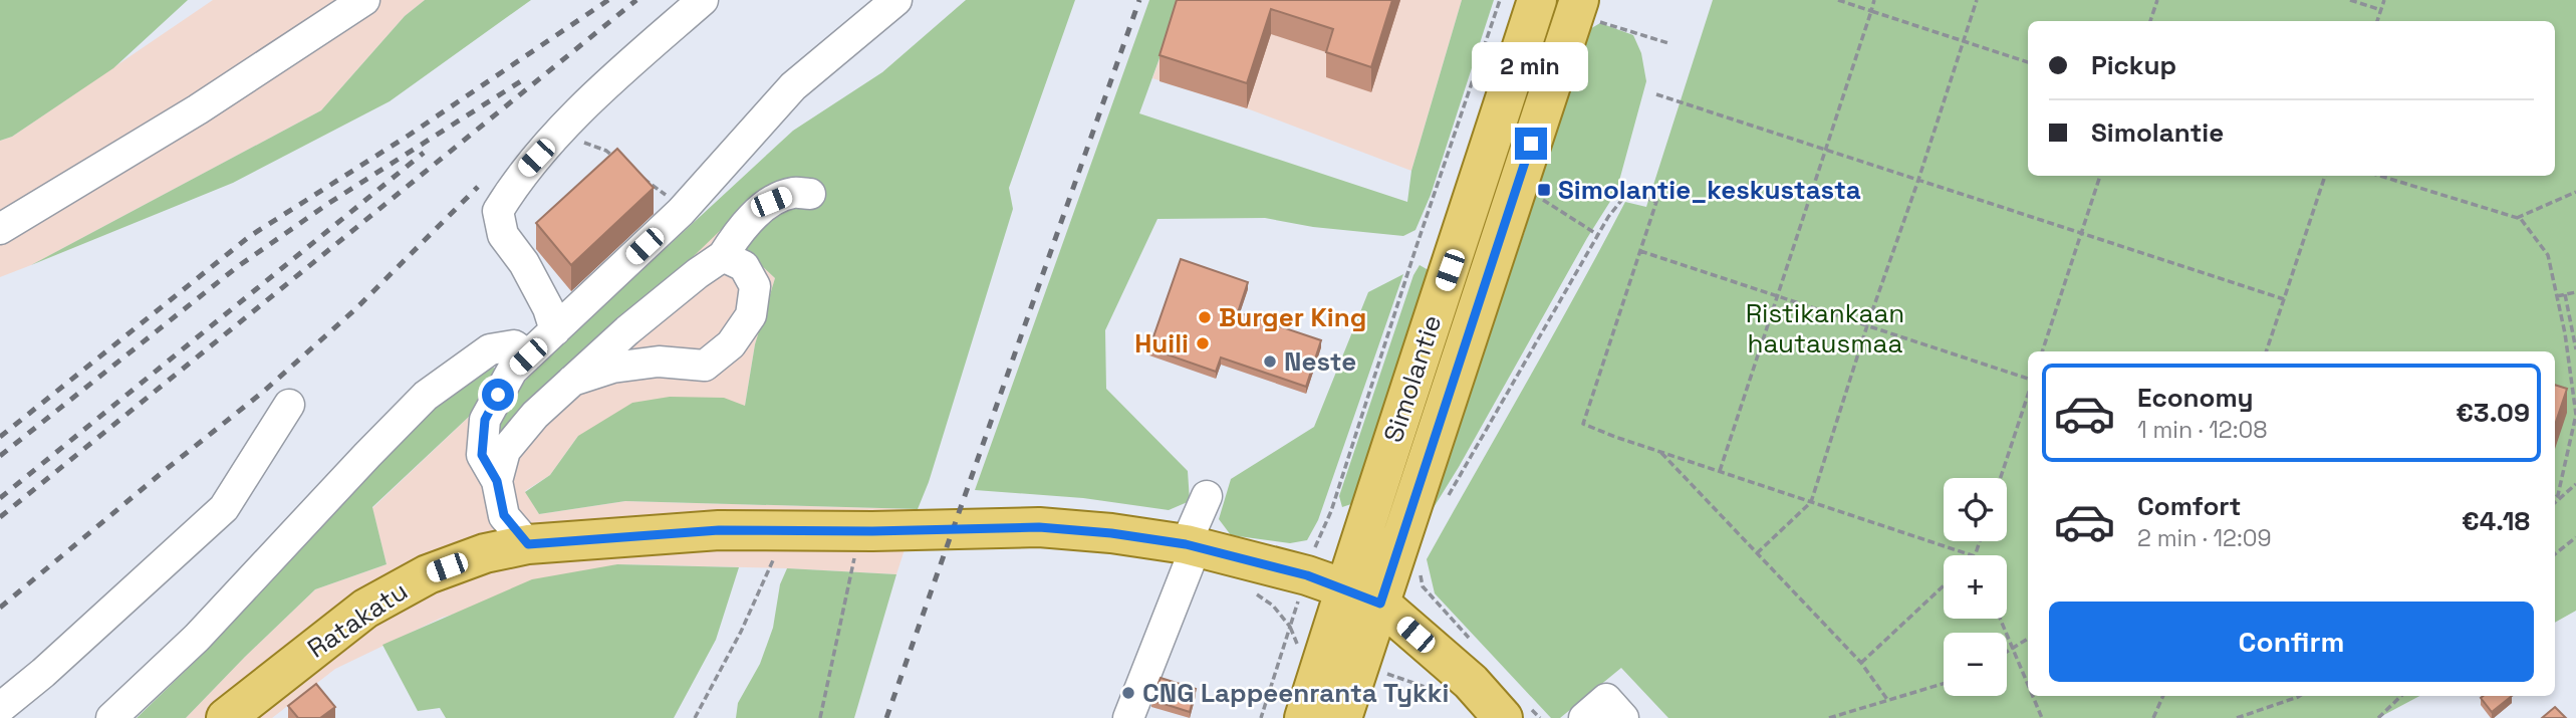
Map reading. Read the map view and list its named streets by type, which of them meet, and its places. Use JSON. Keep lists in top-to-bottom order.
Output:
{
  "streets": {
    "main road": ["Simolantie", "Ratakatu"]
  },
  "crossings": [
    ["Simolantie", "Ratakatu"]
  ],
  "parks": ["Ristikankaan hautausmaa"],
  "places": {
    "transit": ["Simolantie_keskustasta"],
    "other": [
      "Burger King",
      "Huili",
      "Neste",
      "CNG Lappeenranta Tykki"
    ]
  },
  "page": {
    "banner": ["Pickup", "Simolantie"],
    "bubble": "2 min",
    "list": [
      {
        "name": "Economy",
        "note": "1 min · 12:08",
        "value": "€3.09"
      },
      {
        "name": "Comfort",
        "note": "2 min · 12:09",
        "value": "€4.18"
      }
    ],
    "map_buttons": ["+", "−"],
    "buttons": "Confirm"
  }
}
